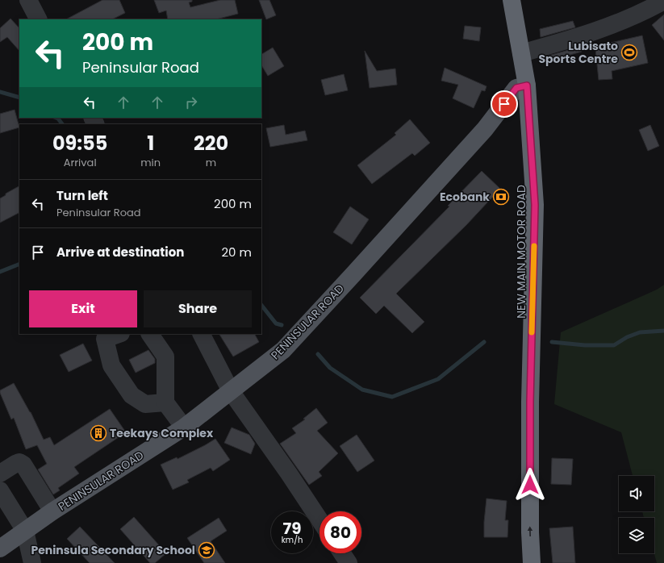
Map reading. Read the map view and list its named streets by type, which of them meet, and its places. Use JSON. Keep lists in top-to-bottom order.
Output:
{
  "streets": {
    "highway": ["NEW MAIN MOTOR ROAD"],
    "main road": ["PENINSULAR ROAD"]
  },
  "crossings": [
    ["NEW MAIN MOTOR ROAD", "PENINSULAR ROAD"]
  ],
  "places": {
    "sports": ["Lubisato Sports Centre"],
    "bank": ["Ecobank"],
    "building": ["Teekays Complex"],
    "school or university": ["Peninsula Secondary School"]
  },
  "page": {
    "turn": ["200 m", "Peninsular Road"],
    "eta": [
      "09:55",
      "Arrival",
      "1",
      "min",
      "220",
      "m"
    ],
    "list": [
      {
        "name": "Turn left",
        "note": "Peninsular Road",
        "value": "200 m"
      },
      {
        "name": "Arrive at destination",
        "value": "20 m"
      }
    ],
    "buttons": ["Exit", "Share"],
    "speed": "79 km/h",
    "limit": "80"
  }
}
